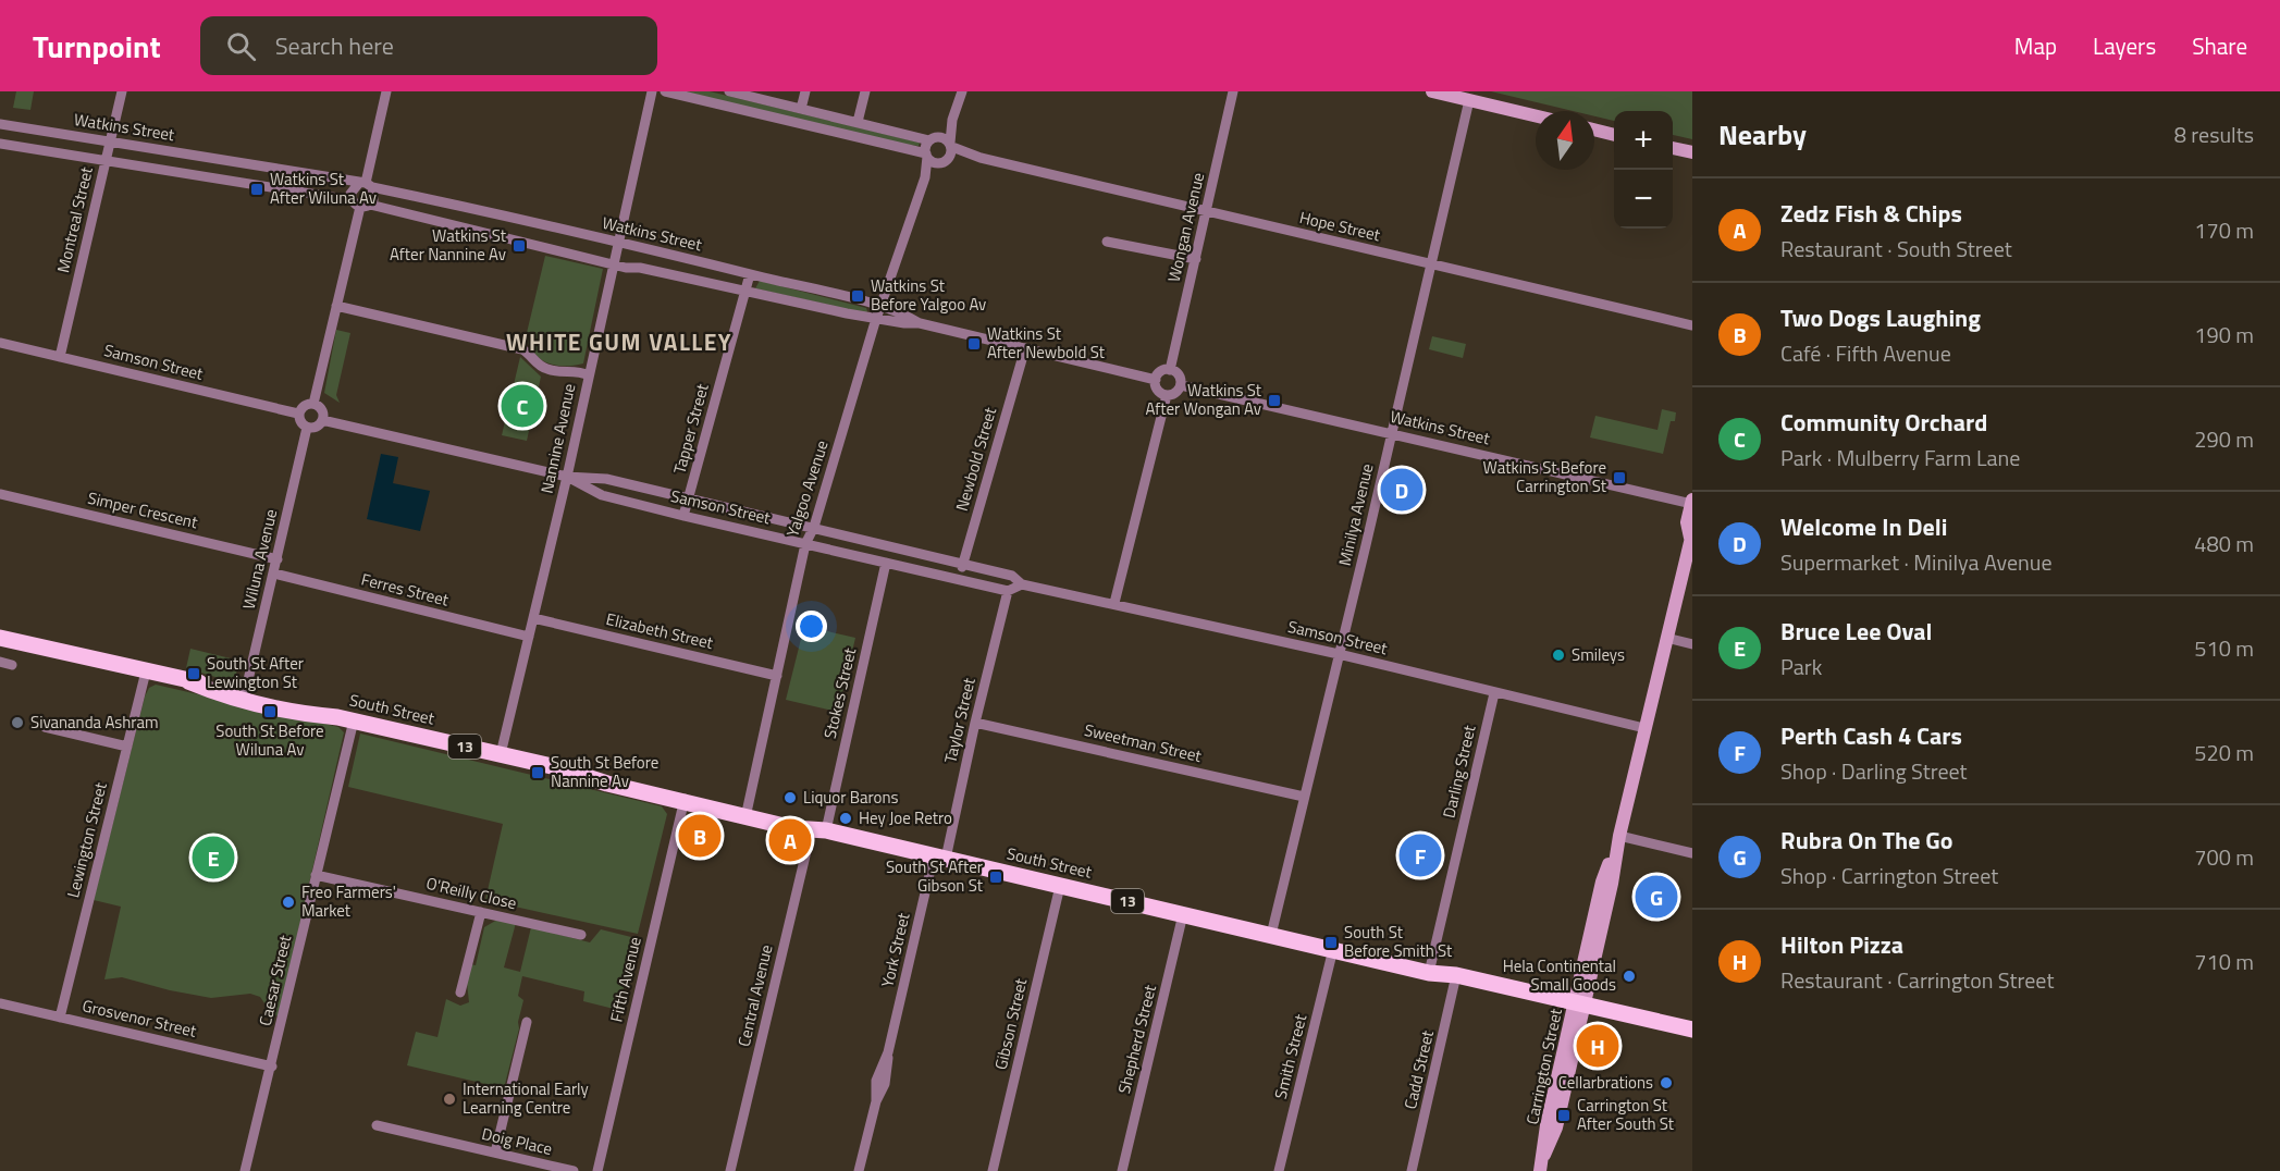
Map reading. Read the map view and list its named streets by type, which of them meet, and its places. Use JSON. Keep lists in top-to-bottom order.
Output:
{
  "streets": {
    "main road": ["South Street", "13", "Carrington Street"],
    "street": [
      "Watkins Street",
      "Montreal Street",
      "Hope Street",
      "Wongan Avenue",
      "Samson Street",
      "Tapper Street",
      "Nannine Avenue",
      "Newbold Street",
      "Yalgoo Avenue",
      "Simper Crescent",
      "Minilya Avenue",
      "Wiluna Avenue",
      "Ferres Street",
      "Elizabeth Street",
      "Stokes Street",
      "Taylor Street",
      "Sweetman Street",
      "Darling Street",
      "Lewington Street",
      "O'Reilly Close",
      "York Street",
      "Fifth Avenue",
      "Caesar Street",
      "Central Avenue",
      "Grosvenor Street",
      "Gibson Street",
      "Shepherd Street",
      "Smith Street",
      "Cadd Street",
      "Doig Place"
    ]
  },
  "crossings": [
    ["Watkins Street", "Montreal Street"],
    ["Watkins Street", "Wongan Avenue"],
    ["Watkins Street", "Tapper Street"],
    ["Watkins Street", "Nannine Avenue"],
    ["Watkins Street", "Newbold Street"],
    ["Watkins Street", "Yalgoo Avenue"],
    ["Watkins Street", "Minilya Avenue"],
    ["Watkins Street", "Carrington Street"],
    ["Montreal Street", "Samson Street"],
    ["Hope Street", "Wongan Avenue"],
    ["Hope Street", "Yalgoo Avenue"],
    ["Hope Street", "Minilya Avenue"],
    ["Samson Street", "Tapper Street"],
    ["Samson Street", "Nannine Avenue"],
    ["Samson Street", "Newbold Street"],
    ["Samson Street", "Yalgoo Avenue"],
    ["Samson Street", "Minilya Avenue"],
    ["Samson Street", "Wiluna Avenue"],
    ["Samson Street", "Stokes Street"],
    ["Samson Street", "Taylor Street"],
    ["Samson Street", "Darling Street"],
    ["Samson Street", "Carrington Street"],
    ["Nannine Avenue", "Ferres Street"],
    ["Nannine Avenue", "Elizabeth Street"],
    ["Nannine Avenue", "South Street"],
    ["Yalgoo Avenue", "Elizabeth Street"],
    ["Yalgoo Avenue", "South Street"],
    ["Simper Crescent", "Wiluna Avenue"],
    ["Minilya Avenue", "South Street"],
    ["Minilya Avenue", "Sweetman Street"],
    ["Wiluna Avenue", "Ferres Street"],
    ["Wiluna Avenue", "South Street"],
    ["Stokes Street", "South Street"],
    ["Stokes Street", "Central Avenue"],
    ["South Street", "Taylor Street"],
    ["South Street", "Darling Street"],
    ["South Street", "Lewington Street"],
    ["South Street", "York Street"],
    ["South Street", "Fifth Avenue"],
    ["South Street", "Caesar Street"],
    ["South Street", "Central Avenue"],
    ["South Street", "Gibson Street"],
    ["South Street", "Shepherd Street"],
    ["South Street", "Smith Street"],
    ["South Street", "Carrington Street"],
    ["South Street", "Cadd Street"],
    ["Taylor Street", "Sweetman Street"],
    ["Taylor Street", "York Street"],
    ["Lewington Street", "Grosvenor Street"],
    ["O'Reilly Close", "Caesar Street"],
    ["Caesar Street", "Grosvenor Street"]
  ],
  "districts": ["WHITE GUM VALLEY"],
  "places": {
    "transit": [
      "Watkins St After Wiluna Av",
      "Watkins St After Nannine Av",
      "Watkins St Before Yalgoo Av",
      "Watkins St After Newbold St",
      "Watkins St After Wongan Av",
      "Watkins St Before Carrington St",
      "South St After Lewington St",
      "South St Before Wiluna Av",
      "South St Before Nannine Av",
      "South St After Gibson St",
      "South St Before Smith St",
      "Carrington St After South St"
    ],
    "other": [
      "Smileys",
      "Sivananda Ashram",
      "Liquor Barons",
      "Hey Joe Retro",
      "Freo Farmers' Market",
      "Hela Continental Small Goods",
      "Cellarbrations",
      "International Early Learning Centre"
    ]
  },
  "north": "top",
  "page": {
    "header": "Turnpoint",
    "search": "Search here",
    "nav": ["Map", "Layers", "Share"],
    "heading": ["Nearby", "8 results"],
    "map_buttons": ["+", "−"],
    "list": [
      {
        "mark": "A",
        "name": "Zedz Fish & Chips",
        "note": "Restaurant · South Street",
        "value": "170 m"
      },
      {
        "mark": "B",
        "name": "Two Dogs Laughing",
        "note": "Café · Fifth Avenue",
        "value": "190 m"
      },
      {
        "mark": "C",
        "name": "Community Orchard",
        "note": "Park · Mulberry Farm Lane",
        "value": "290 m"
      },
      {
        "mark": "D",
        "name": "Welcome In Deli",
        "note": "Supermarket · Minilya Avenue",
        "value": "480 m"
      },
      {
        "mark": "E",
        "name": "Bruce Lee Oval",
        "note": "Park",
        "value": "510 m"
      },
      {
        "mark": "F",
        "name": "Perth Cash 4 Cars",
        "note": "Shop · Darling Street",
        "value": "520 m"
      },
      {
        "mark": "G",
        "name": "Rubra On The Go",
        "note": "Shop · Carrington Street",
        "value": "700 m"
      },
      {
        "mark": "H",
        "name": "Hilton Pizza",
        "note": "Restaurant · Carrington Street",
        "value": "710 m"
      }
    ],
    "pins": [
      "C",
      "D",
      "B",
      "A",
      "F",
      "E",
      "G",
      "H"
    ]
  }
}
